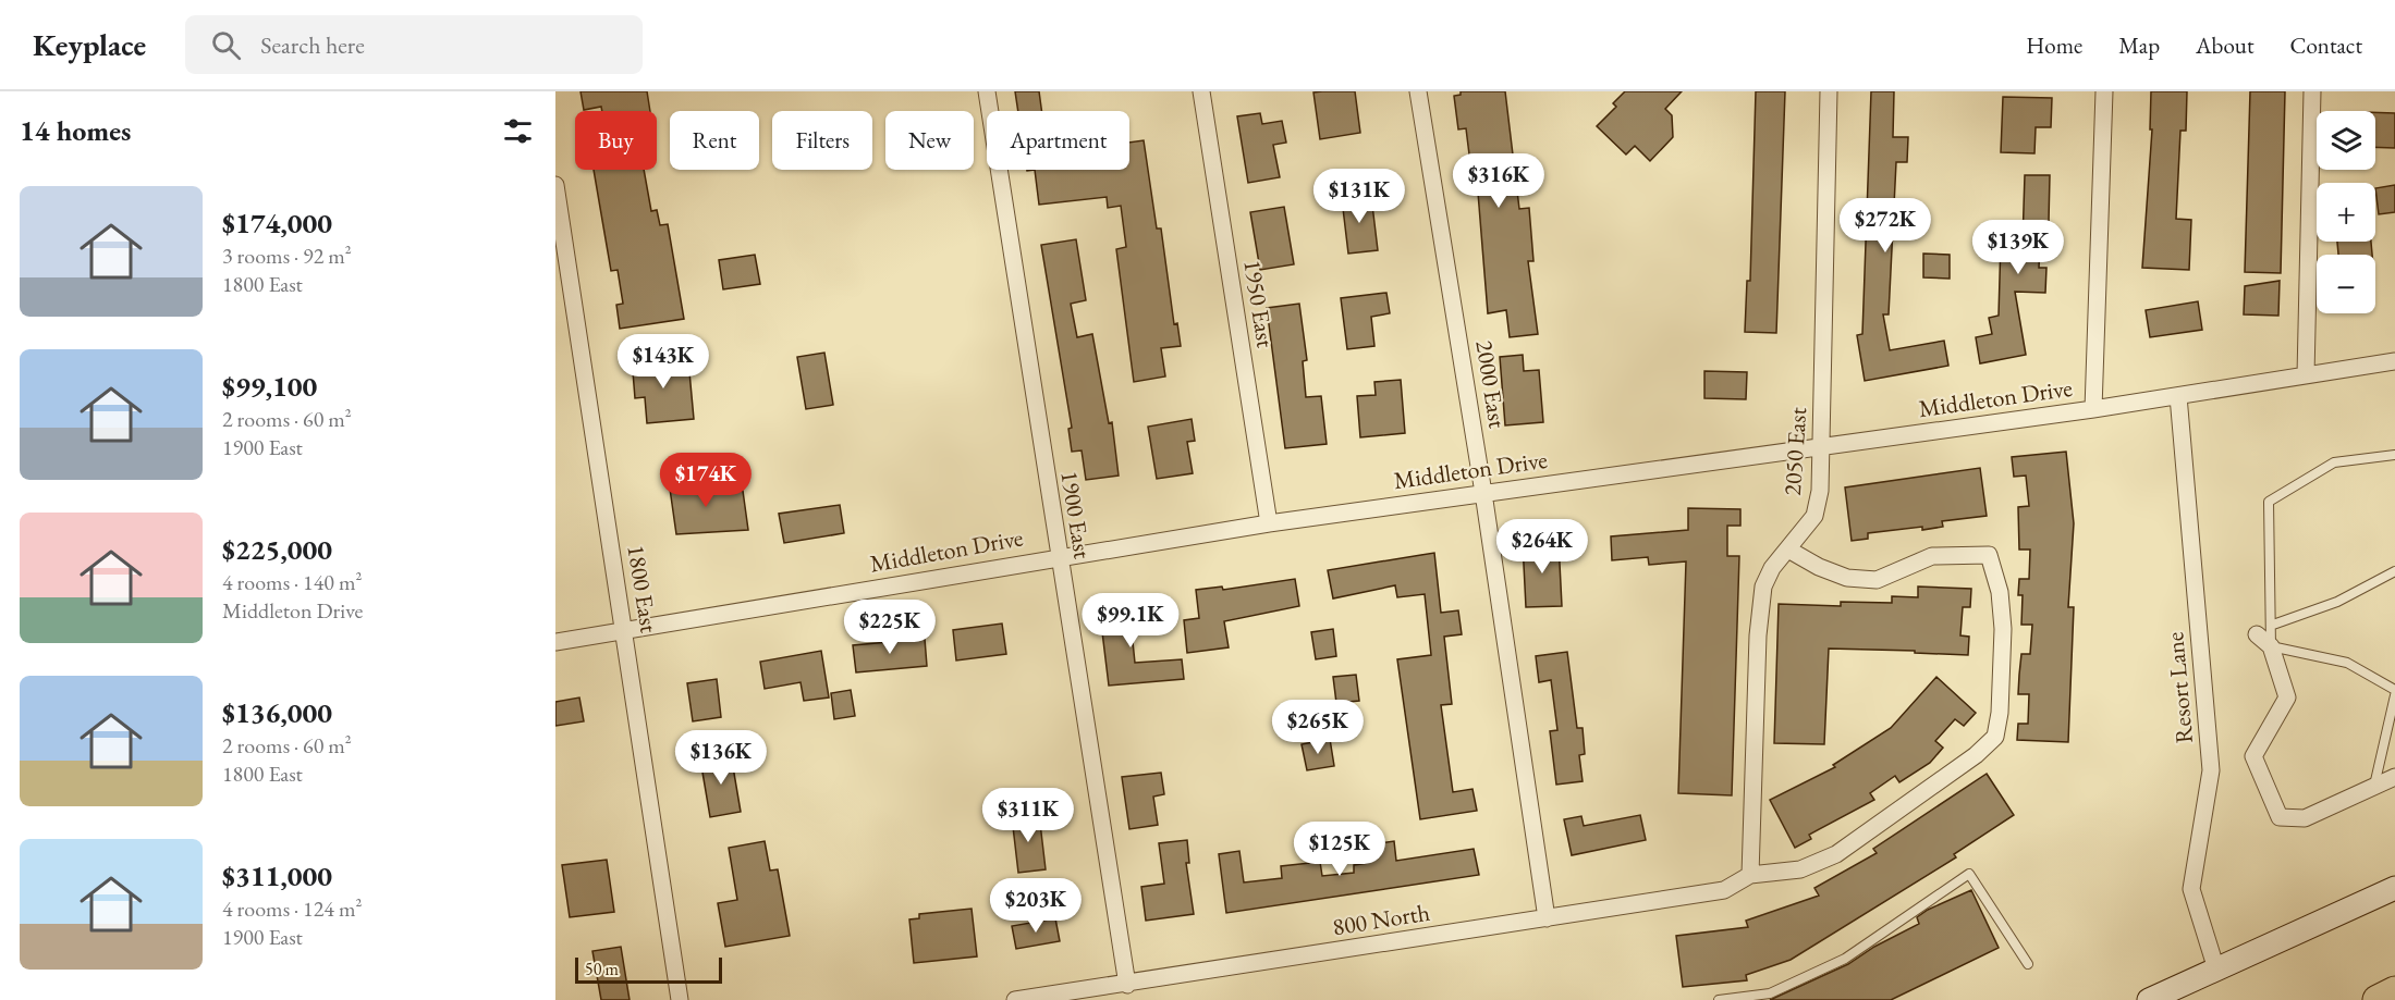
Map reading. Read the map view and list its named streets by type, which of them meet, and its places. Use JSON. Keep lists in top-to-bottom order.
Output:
{
  "streets": {
    "street": [
      "1950 East",
      "2000 East",
      "Middleton Drive",
      "2050 East",
      "1900 East",
      "1800 East",
      "Resort Lane",
      "800 North"
    ]
  },
  "crossings": [
    ["1950 East", "Middleton Drive"],
    ["2000 East", "Middleton Drive"],
    ["2000 East", "800 North"],
    ["Middleton Drive", "2050 East"],
    ["Middleton Drive", "1900 East"],
    ["Middleton Drive", "1800 East"],
    ["Middleton Drive", "Resort Lane"],
    ["2050 East", "800 North"],
    ["1900 East", "800 North"]
  ],
  "scale_bar": "50 m",
  "page": {
    "header": "Keyplace",
    "search": "Search here",
    "nav": [
      "Home",
      "Map",
      "About",
      "Contact"
    ],
    "heading": "14 homes",
    "map_buttons": ["+", "−"],
    "chip": [
      "Buy",
      "Rent",
      "Filters",
      "New",
      "Apartment"
    ],
    "price": [
      "$316K",
      "$131K",
      "$272K",
      "$139K",
      "$143K",
      "$174K",
      "$264K",
      "$99.1K",
      "$225K",
      "$265K",
      "$136K",
      "$311K",
      "$125K",
      "$203K"
    ],
    "list": [
      {
        "name": "$174,000",
        "note": "3 rooms · 92 m² · 1800 East"
      },
      {
        "name": "$99,100",
        "note": "2 rooms · 60 m² · 1900 East"
      },
      {
        "name": "$225,000",
        "note": "4 rooms · 140 m² · Middleton Drive"
      },
      {
        "name": "$136,000",
        "note": "2 rooms · 60 m² · 1800 East"
      },
      {
        "name": "$311,000",
        "note": "4 rooms · 124 m² · 1900 East"
      }
    ],
    "scale": "50 m"
  }
}
